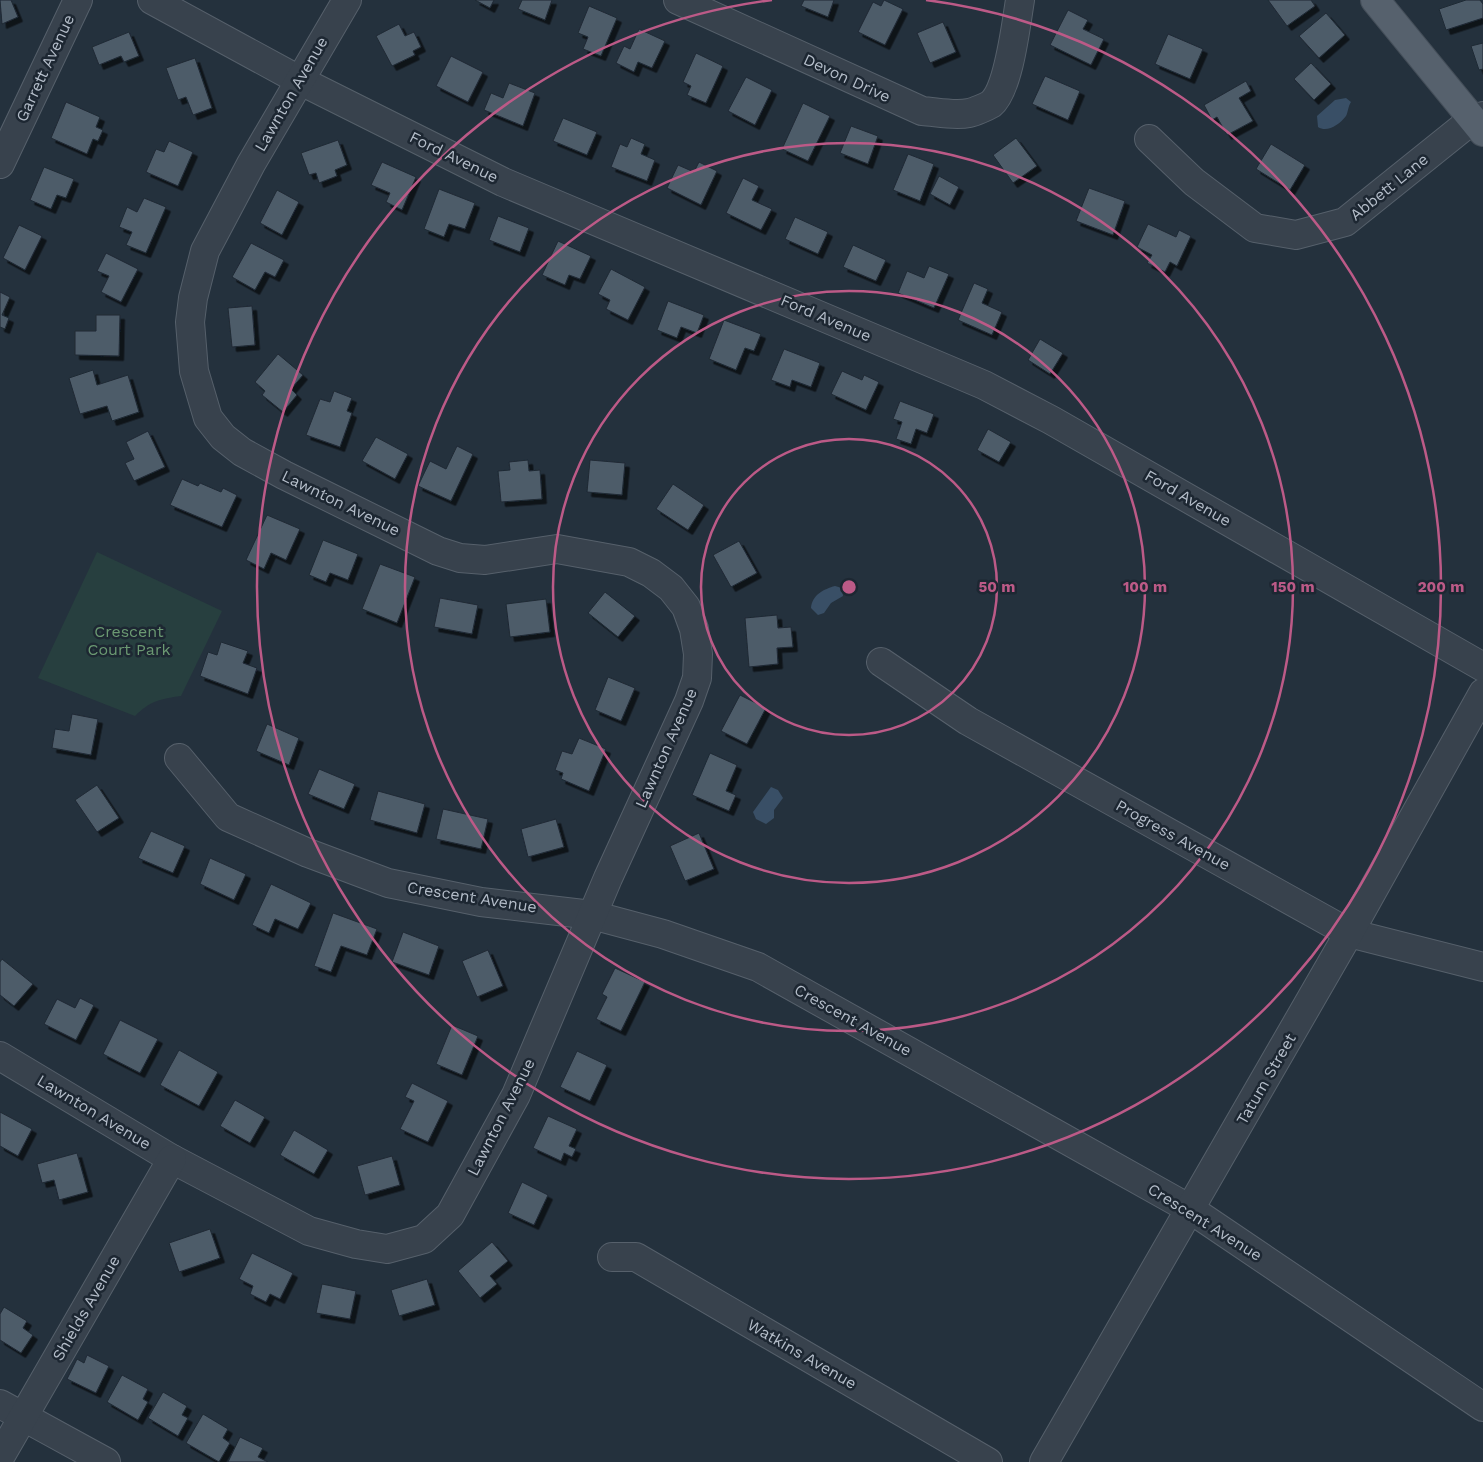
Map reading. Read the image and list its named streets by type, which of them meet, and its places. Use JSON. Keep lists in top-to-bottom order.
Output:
{
  "streets": {
    "street": [
      "Garrett Avenue",
      "Devon Drive",
      "Lawnton Avenue",
      "Ford Avenue",
      "Abbett Lane",
      "Progress Avenue",
      "Crescent Avenue",
      "Tatum Street",
      "Shields Avenue",
      "Watkins Avenue"
    ]
  },
  "crossings": [
    ["Lawnton Avenue", "Ford Avenue"],
    ["Lawnton Avenue", "Crescent Avenue"],
    ["Lawnton Avenue", "Shields Avenue"],
    ["Progress Avenue", "Tatum Street"],
    ["Crescent Avenue", "Tatum Street"]
  ],
  "parks": ["Crescent Court Park"],
  "rings": [
    "50 m",
    "100 m",
    "150 m",
    "200 m"
  ]
}
